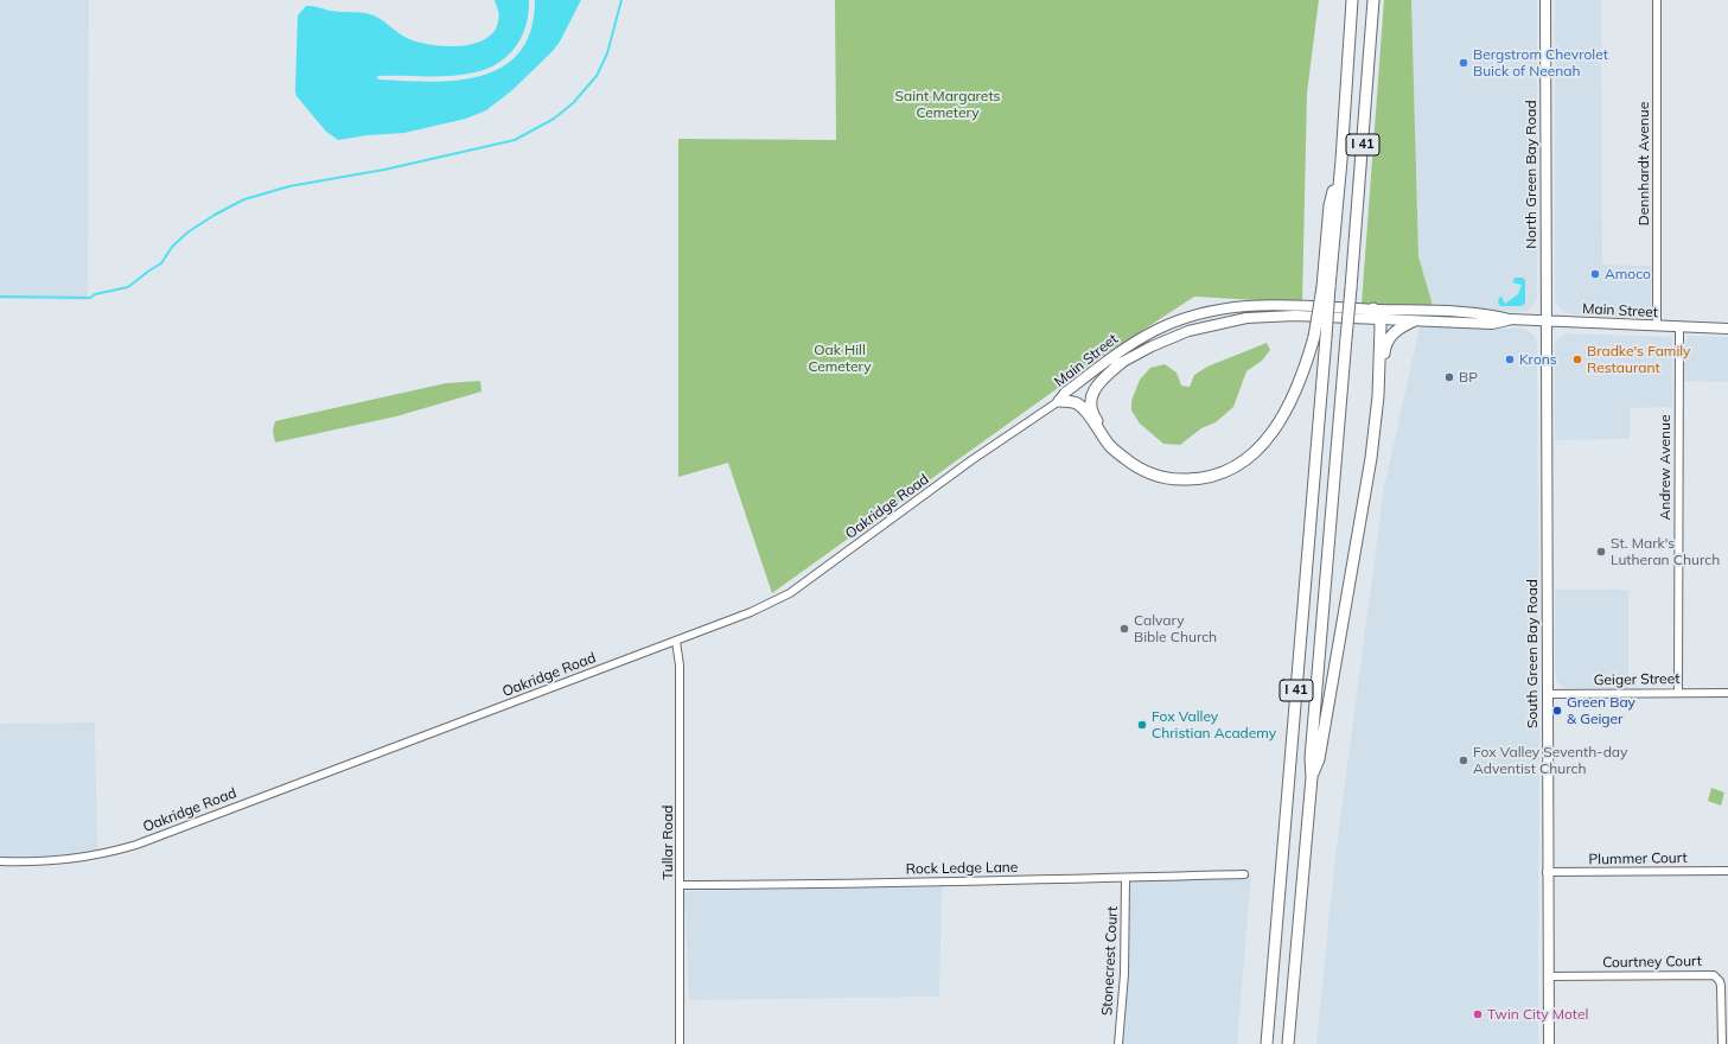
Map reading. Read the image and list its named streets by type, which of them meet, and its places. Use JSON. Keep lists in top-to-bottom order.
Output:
{
  "streets": {
    "highway": ["I 41"],
    "main road": ["North Green Bay Road", "Main Street", "South Green Bay Road"],
    "street": [
      "Dennhardt Avenue",
      "Andrew Avenue",
      "Oakridge Road",
      "Geiger Street",
      "Tullar Road",
      "Plummer Court",
      "Rock Ledge Lane",
      "Stonecrest Court",
      "Courtney Court"
    ]
  },
  "crossings": [
    ["Dennhardt Avenue", "Main Street"],
    ["North Green Bay Road", "Main Street"],
    ["North Green Bay Road", "South Green Bay Road"],
    ["Main Street", "Andrew Avenue"],
    ["Main Street", "Oakridge Road"],
    ["Main Street", "South Green Bay Road"],
    ["Andrew Avenue", "Geiger Street"],
    ["Oakridge Road", "Tullar Road"],
    ["South Green Bay Road", "Geiger Street"],
    ["South Green Bay Road", "Plummer Court"],
    ["South Green Bay Road", "Courtney Court"],
    ["Tullar Road", "Rock Ledge Lane"],
    ["Rock Ledge Lane", "Stonecrest Court"]
  ],
  "parks": ["Saint Margarets Cemetery", "Oak Hill Cemetery"],
  "places": [
    "Bergstrom Chevrolet Buick of Neenah",
    "Amoco",
    "Krons",
    "Bradke's Family Restaurant",
    "BP",
    "St. Mark's Lutheran Church",
    "Calvary Bible Church",
    "Green Bay & Geiger",
    "Fox Valley Christian Academy",
    "Fox Valley Seventh-day Adventist Church",
    "Twin City Motel"
  ]
}
